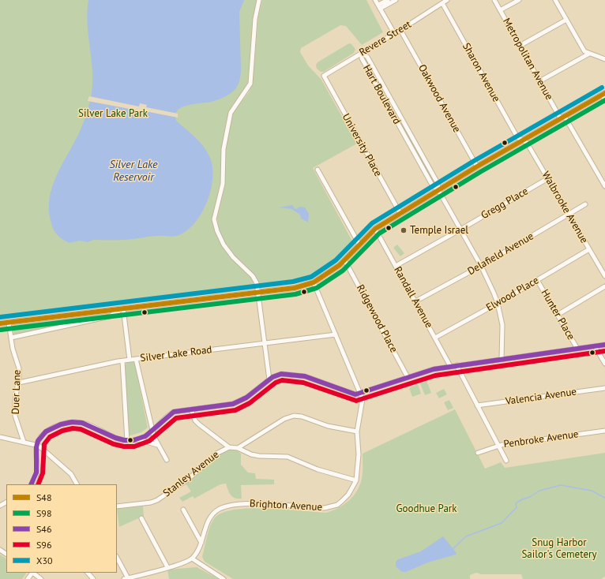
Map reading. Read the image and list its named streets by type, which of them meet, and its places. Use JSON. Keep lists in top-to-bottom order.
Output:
{
  "streets": {
    "street": [
      "Revere Street",
      "Metropolitan Avenue",
      "Sharon Avenue",
      "Hart Boulevard",
      "Oakwood Avenue",
      "University Place",
      "Gregg Place",
      "Walbrooke Avenue",
      "Delafield Avenue",
      "Elwood Place",
      "Randall Avenue",
      "Hunter Place",
      "Ridgewood Place",
      "Silver Lake Road",
      "Duer Lane",
      "Valencia Avenue",
      "Penbroke Avenue",
      "Stanley Avenue",
      "Brighton Avenue"
    ]
  },
  "crossings": [
    ["Revere Street", "Sharon Avenue"],
    ["Revere Street", "Hart Boulevard"],
    ["Revere Street", "Oakwood Avenue"],
    ["Revere Street", "University Place"],
    ["Sharon Avenue", "Walbrooke Avenue"],
    ["Hart Boulevard", "Gregg Place"],
    ["Hart Boulevard", "Delafield Avenue"],
    ["Hart Boulevard", "Elwood Place"],
    ["Gregg Place", "Walbrooke Avenue"],
    ["Gregg Place", "Randall Avenue"],
    ["Walbrooke Avenue", "Delafield Avenue"],
    ["Walbrooke Avenue", "Elwood Place"],
    ["Delafield Avenue", "Randall Avenue"],
    ["Elwood Place", "Randall Avenue"],
    ["Elwood Place", "Hunter Place"],
    ["Silver Lake Road", "Duer Lane"],
    ["Silver Lake Road", "Brighton Avenue"]
  ],
  "water": ["Silver Lake Reservoir"],
  "parks": ["Silver Lake Park", "Goodhue Park", "Snug Harbor Sailor's Cemetery"],
  "places": ["Temple Israel"],
  "lines": [
    "transit line X30",
    "transit line S48",
    "transit line S98",
    "transit line S46",
    "transit line S96"
  ],
  "legend": [
    "S48",
    "S98",
    "S46",
    "S96",
    "X30"
  ]
}
